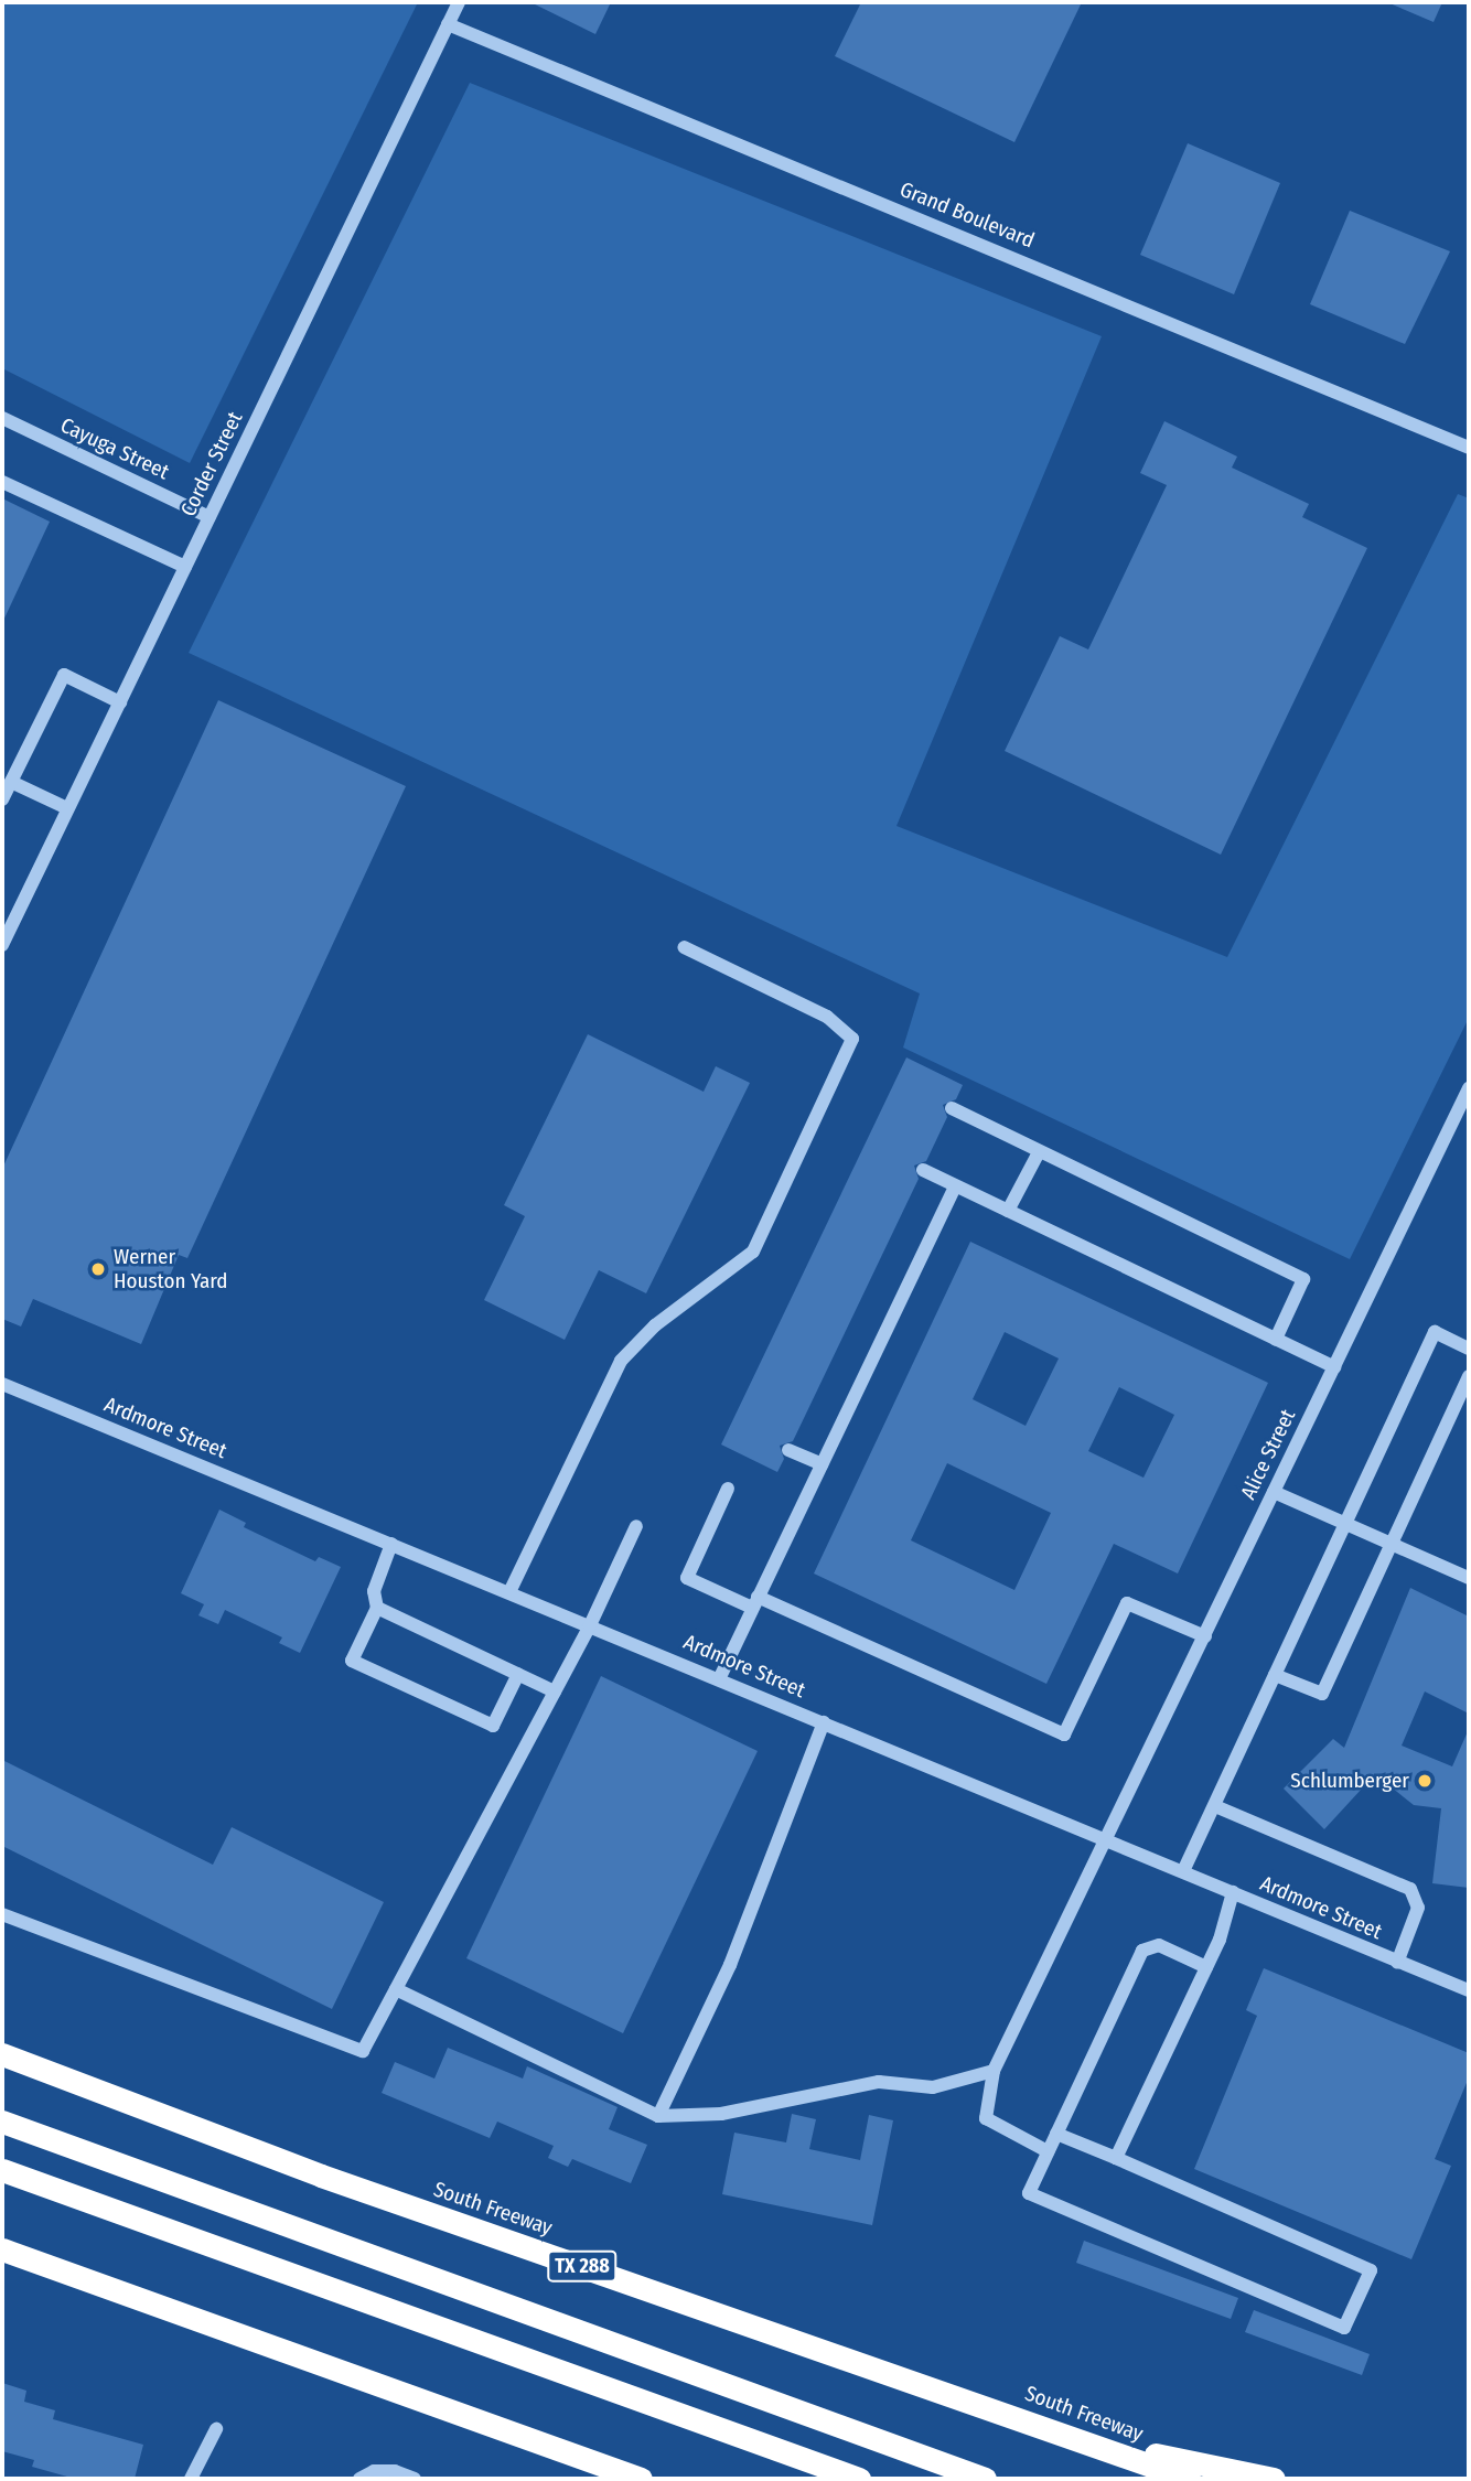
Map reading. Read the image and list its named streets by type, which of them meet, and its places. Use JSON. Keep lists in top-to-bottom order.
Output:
{
  "streets": {
    "highway": ["South Freeway", "TX 288"],
    "street": [
      "Grand Boulevard",
      "Cayuga Street",
      "Corder Street",
      "Ardmore Street",
      "Alice Street"
    ]
  },
  "crossings": [
    ["Grand Boulevard", "Corder Street"],
    ["Cayuga Street", "Corder Street"],
    ["Ardmore Street", "Alice Street"]
  ],
  "places": ["Werner Houston Yard", "Schlumberger"]
}
